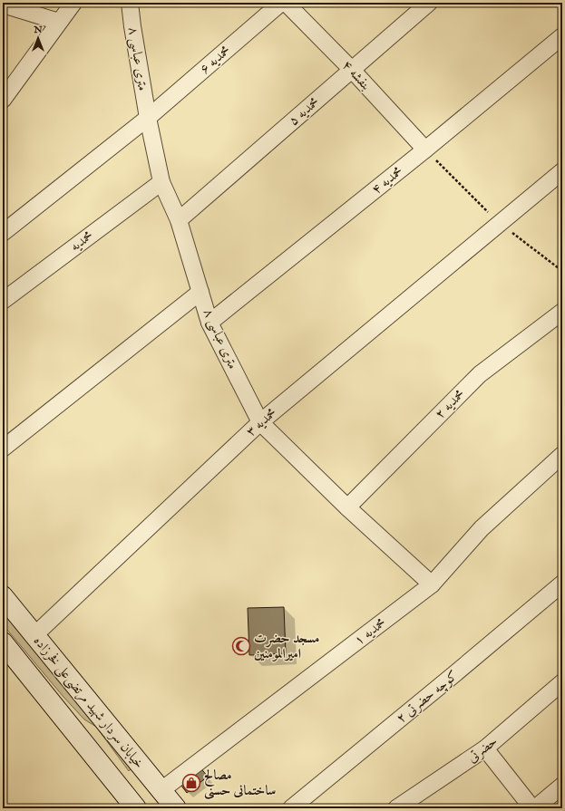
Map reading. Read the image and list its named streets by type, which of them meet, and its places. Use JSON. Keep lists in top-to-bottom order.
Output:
{
  "streets": {
    "main road": ["خیابان سردار شهید مرتضی‌علی فخرزاده"],
    "street": [
      "۸ متری عباسی",
      "محمدیه ۶",
      "بنفشه ۴",
      "محمدیه ۵",
      "محمدیه ۴",
      "محمدیه",
      "محمدیه ۲",
      "محمدیه ۳",
      "محمدیه ۱",
      "کوچه حضرتی ۲",
      "حضرتی"
    ]
  },
  "crossings": [
    ["۸ متری عباسی", "محمدیه ۶"],
    ["۸ متری عباسی", "محمدیه ۵"],
    ["۸ متری عباسی", "محمدیه ۴"],
    ["۸ متری عباسی", "محمدیه"],
    ["۸ متری عباسی", "محمدیه ۲"],
    ["۸ متری عباسی", "محمدیه ۳"],
    ["۸ متری عباسی", "محمدیه ۱"],
    ["بنفشه ۴", "محمدیه ۵"],
    ["بنفشه ۴", "محمدیه ۴"],
    ["محمدیه ۳", "خیابان سردار شهید مرتضی‌علی فخرزاده"],
    ["محمدیه ۱", "خیابان سردار شهید مرتضی‌علی فخرزاده"]
  ],
  "places": {
    "mosque": ["مسجد حضرت امیرالمومنین"],
    "shop": ["مصالح ساختمانی حسنی"]
  },
  "north": "top"
}
